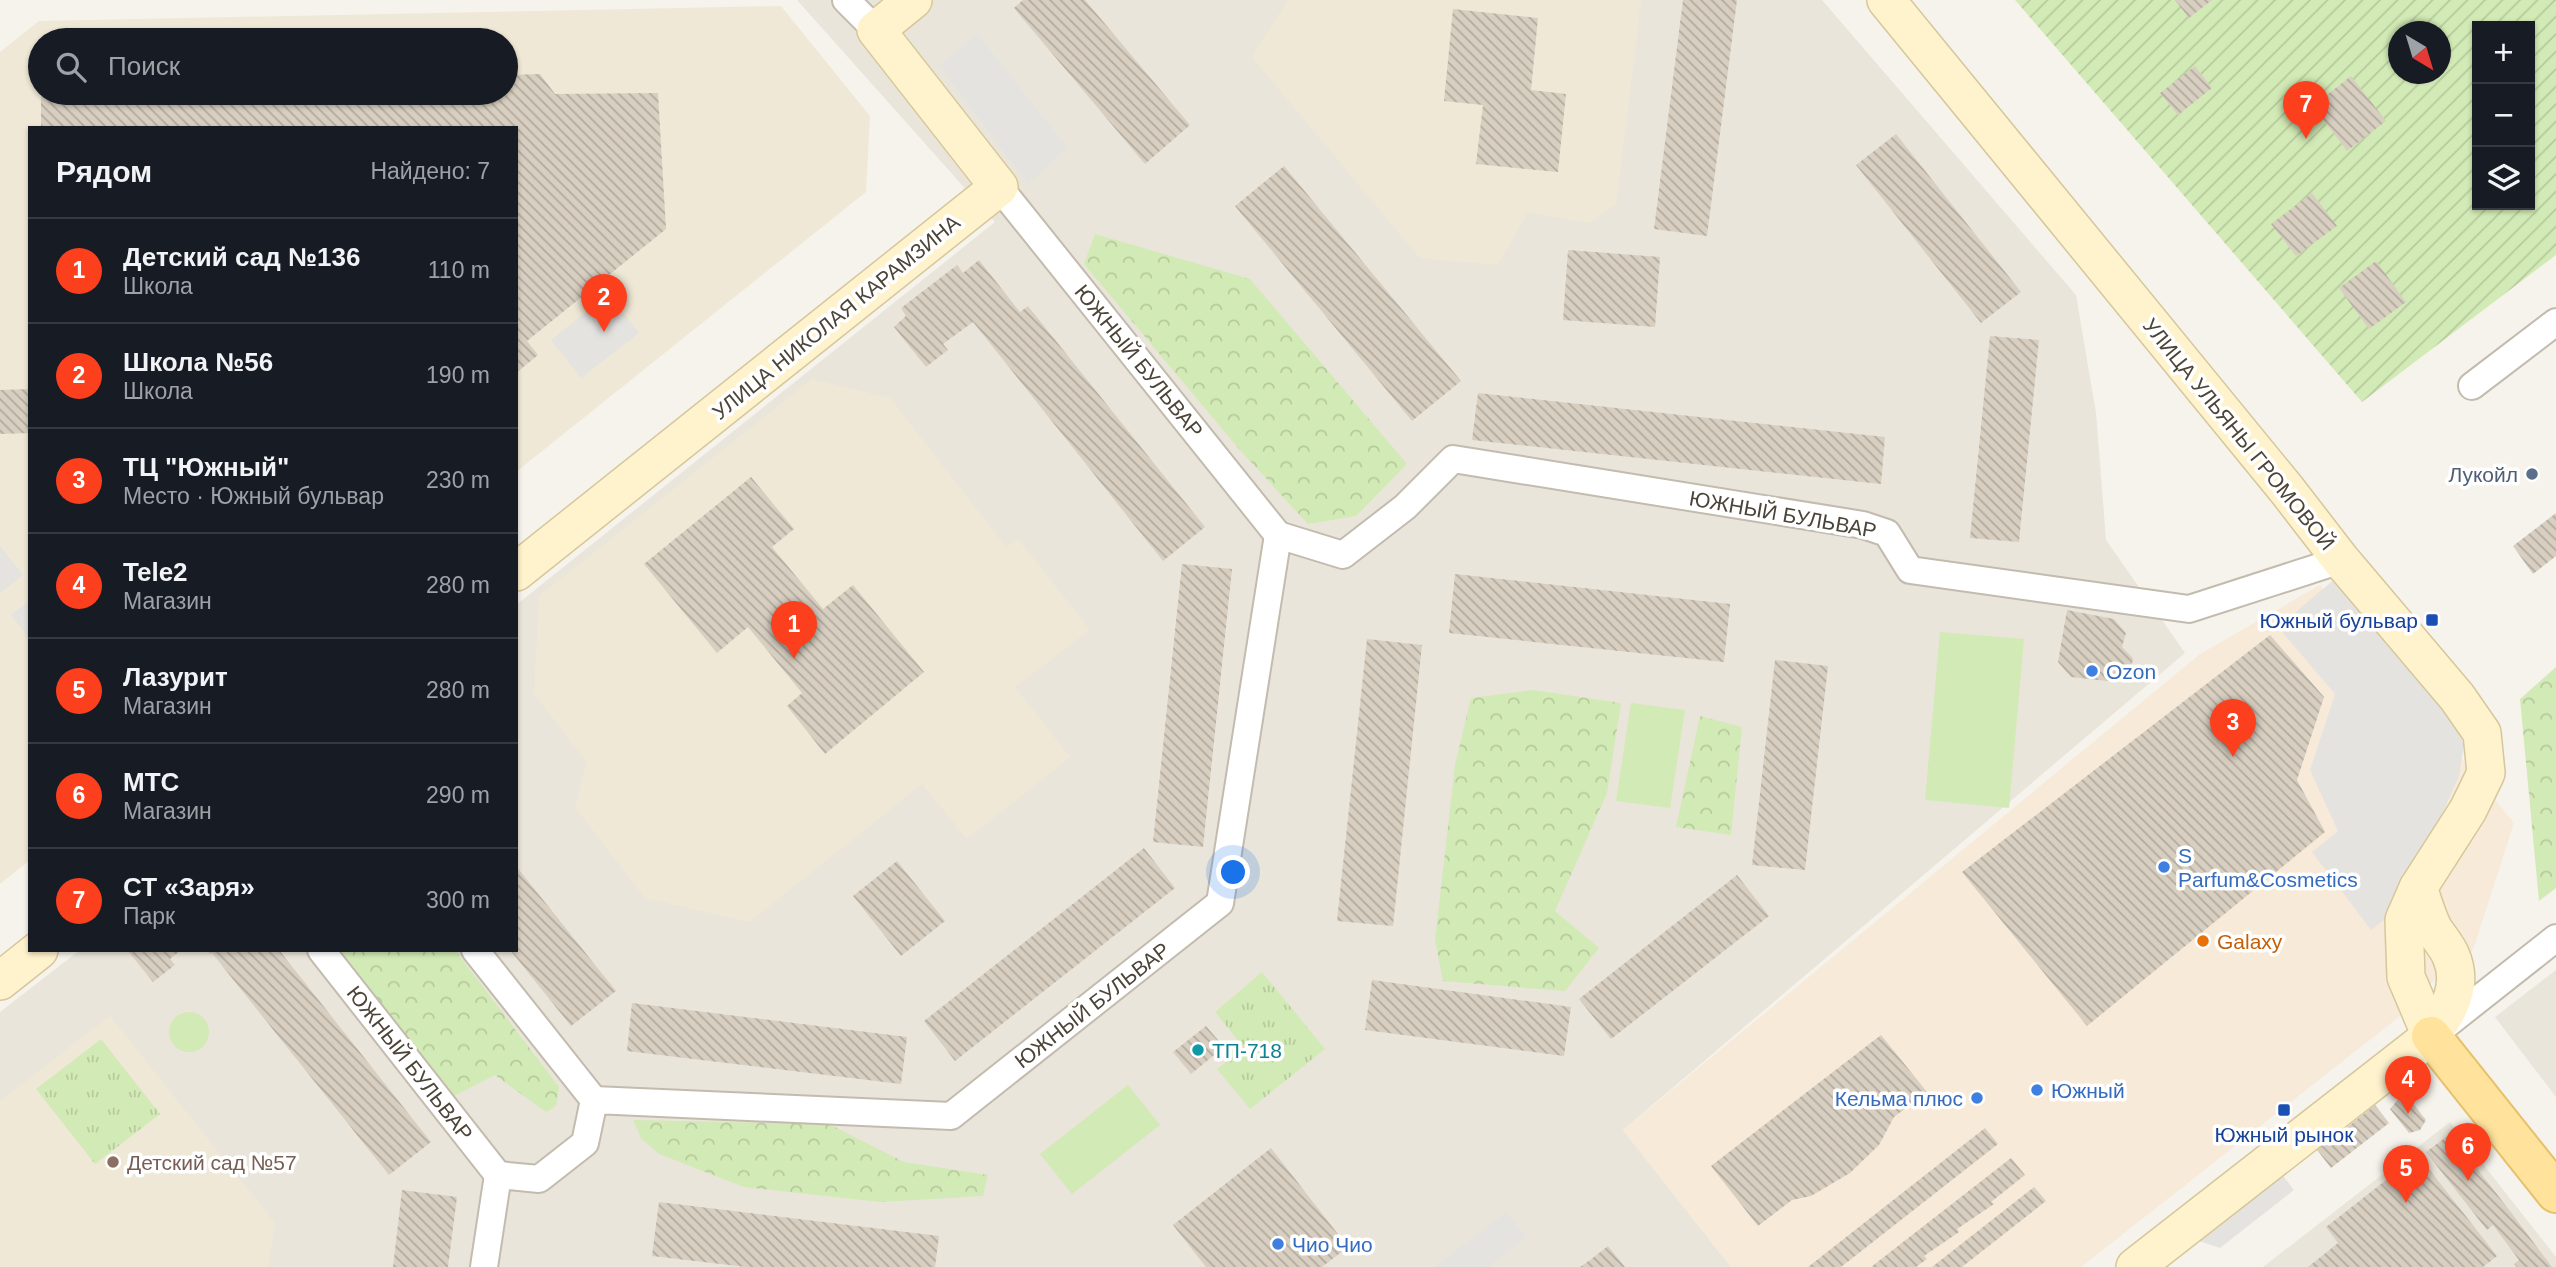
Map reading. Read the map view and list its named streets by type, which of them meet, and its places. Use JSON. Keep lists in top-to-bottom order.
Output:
{
  "streets": {
    "main road": ["УЛИЦА НИКОЛАЯ КАРАМЗИНА", "УЛИЦА УЛЬЯНЫ ГРОМОВОЙ"],
    "street": ["ЮЖНЫЙ БУЛЬВАР"]
  },
  "crossings": [
    ["УЛИЦА НИКОЛАЯ КАРАМЗИНА", "ЮЖНЫЙ БУЛЬВАР"],
    ["ЮЖНЫЙ БУЛЬВАР", "УЛИЦА УЛЬЯНЫ ГРОМОВОЙ"]
  ],
  "places": {
    "other": [
      "Лукойл",
      "Ozon",
      "S Parfum&Cosmetics",
      "Galaxy",
      "ТП-718",
      "Южный",
      "Кельма плюс",
      "Детский сад №57",
      "Чио Чио"
    ],
    "transit": ["Южный бульвар", "Южный рынок"]
  },
  "north": "bottom right",
  "page": {
    "map_buttons": ["+", "−"],
    "search": "Поиск",
    "pins": [
      "7",
      "2",
      "1",
      "3",
      "4",
      "6",
      "5"
    ],
    "heading": ["Рядом", "Найдено: 7"],
    "list": [
      {
        "mark": "1",
        "name": "Детский сад №136",
        "note": "Школа",
        "value": "110 m"
      },
      {
        "mark": "2",
        "name": "Школа №56",
        "note": "Школа",
        "value": "190 m"
      },
      {
        "mark": "3",
        "name": "ТЦ \"Южный\"",
        "note": "Место · Южный бульвар",
        "value": "230 m"
      },
      {
        "mark": "4",
        "name": "Tele2",
        "note": "Магазин",
        "value": "280 m"
      },
      {
        "mark": "5",
        "name": "Лазурит",
        "note": "Магазин",
        "value": "280 m"
      },
      {
        "mark": "6",
        "name": "МТС",
        "note": "Магазин",
        "value": "290 m"
      },
      {
        "mark": "7",
        "name": "СТ «Заря»",
        "note": "Парк",
        "value": "300 m"
      }
    ]
  }
}
